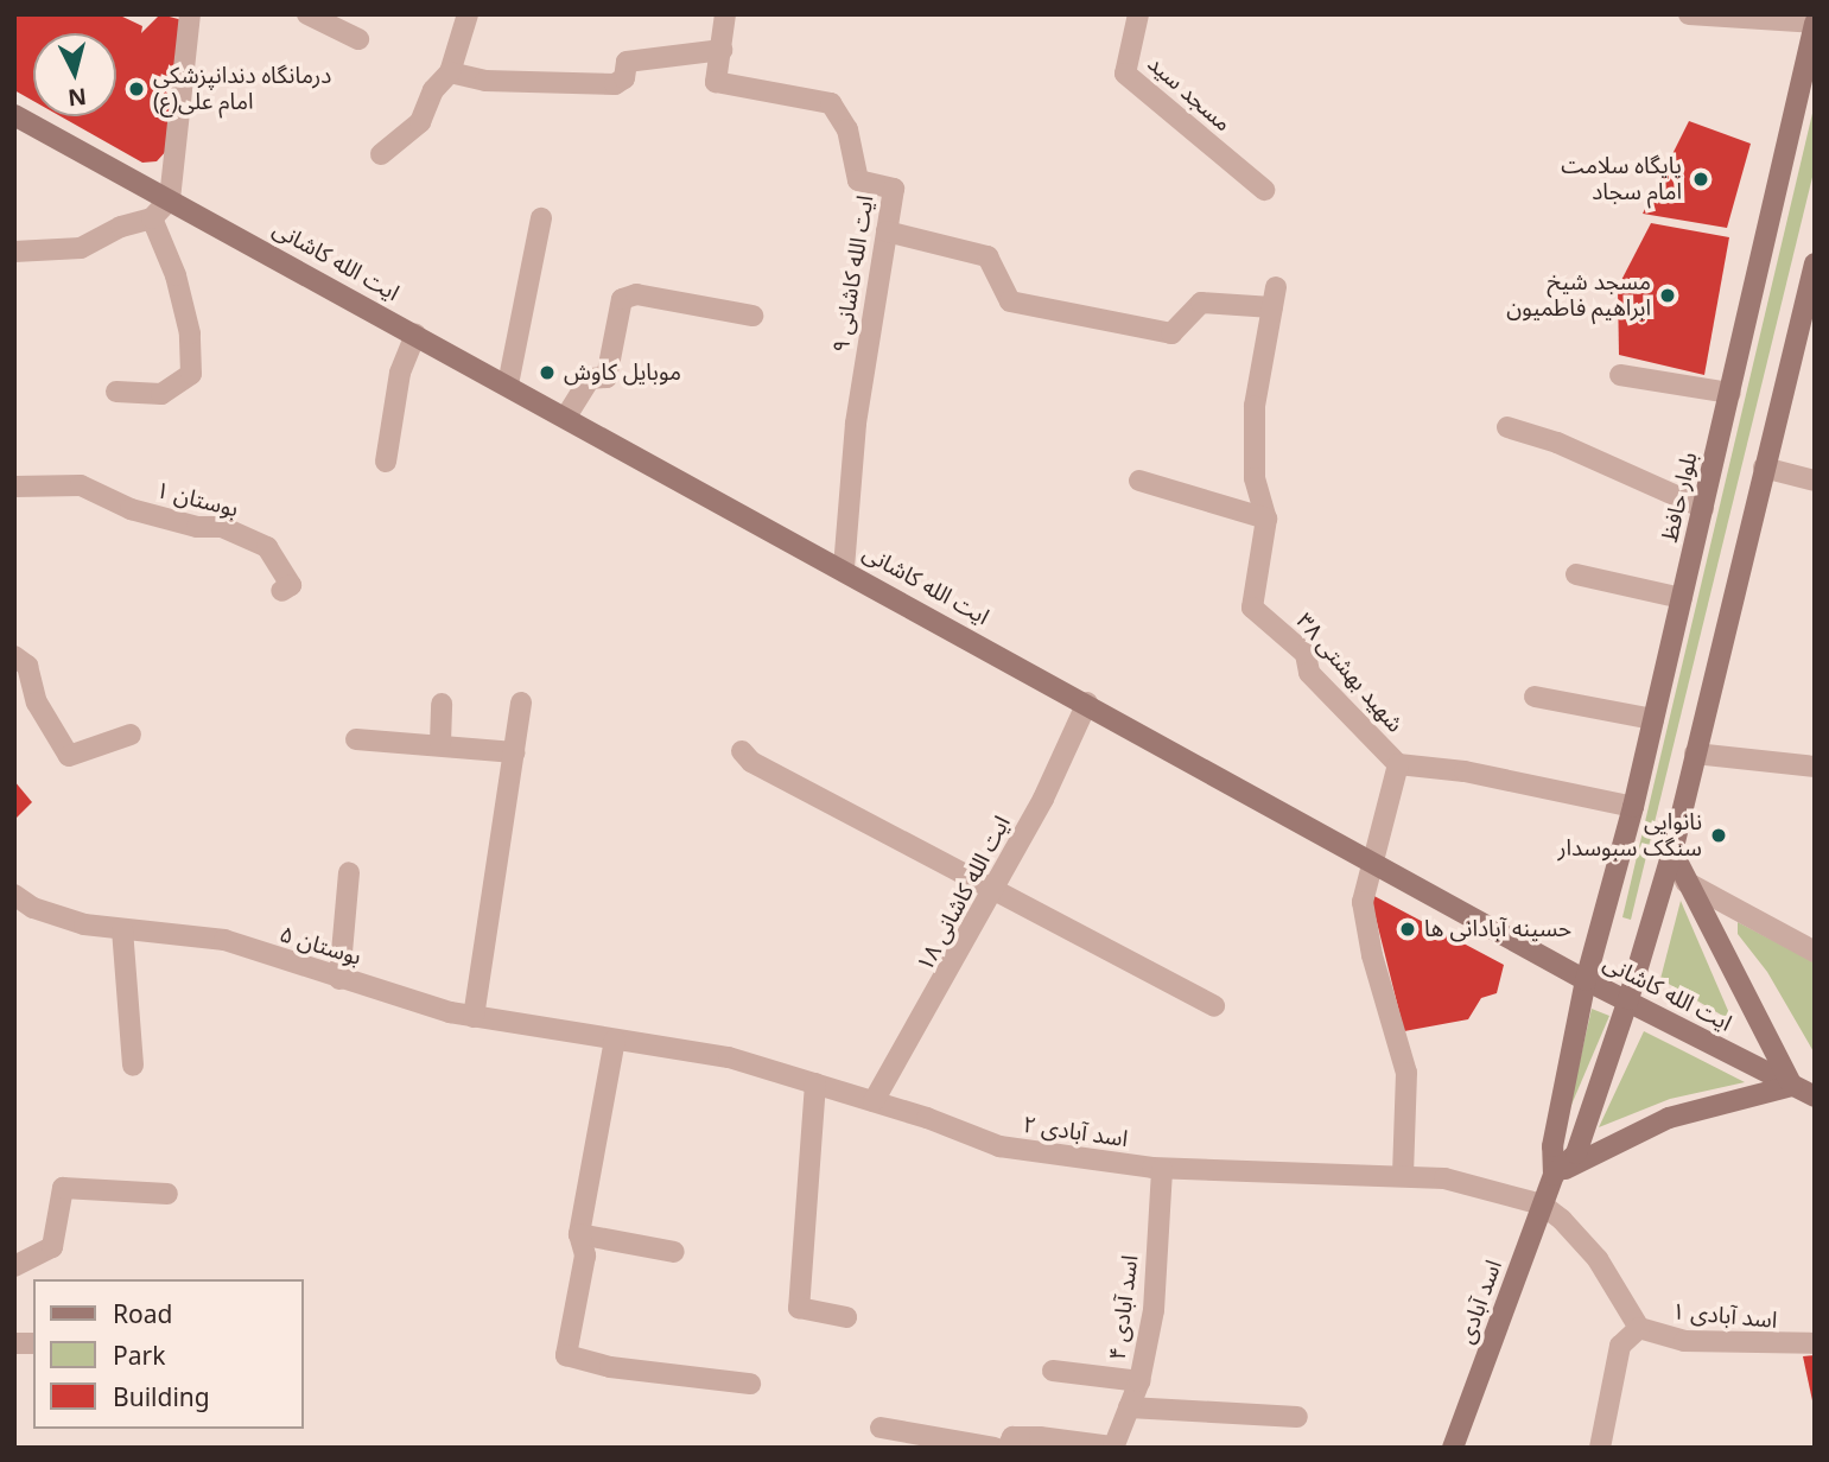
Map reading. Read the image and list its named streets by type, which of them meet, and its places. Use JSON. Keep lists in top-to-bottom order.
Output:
{
  "streets": {
    "main road": ["ایت الله کاشانی", "بلوار حافظ", "اسد آبادی"],
    "street": [
      "مسجد سید",
      "ایت الله کاشانی ۹",
      "بوستان ۱",
      "شهید بهشتی ۳۸",
      "ایت الله کاشانی ۱۸",
      "بوستان ۵",
      "اسد آبادی ۲",
      "اسد آبادی ۴",
      "اسد آبادی ۱"
    ]
  },
  "crossings": [
    ["ایت الله کاشانی", "ایت الله کاشانی ۹"],
    ["ایت الله کاشانی", "بلوار حافظ"],
    ["ایت الله کاشانی", "ایت الله کاشانی ۱۸"],
    ["ایت الله کاشانی", "اسد آبادی"],
    ["ایت الله کاشانی ۹", "شهید بهشتی ۳۸"],
    ["بلوار حافظ", "شهید بهشتی ۳۸"],
    ["بلوار حافظ", "اسد آبادی"],
    ["ایت الله کاشانی ۱۸", "اسد آبادی ۲"],
    ["بوستان ۵", "اسد آبادی ۲"],
    ["اسد آبادی ۲", "اسد آبادی"],
    ["اسد آبادی ۲", "اسد آبادی ۴"],
    ["اسد آبادی ۲", "اسد آبادی ۱"],
    ["اسد آبادی", "اسد آبادی ۱"]
  ],
  "places": [
    "درمانگاه دندانپزشکی امام علی(ع)",
    "پایگاه سلامت امام سجاد",
    "مسجد شیخ ابراهیم فاطمیون",
    "موبایل کاوش",
    "نانوایی سنگک سبوسدار",
    "حسینه آبادانی ها"
  ],
  "legend": ["Road", "Park", "Building"],
  "north": "bottom"
}
